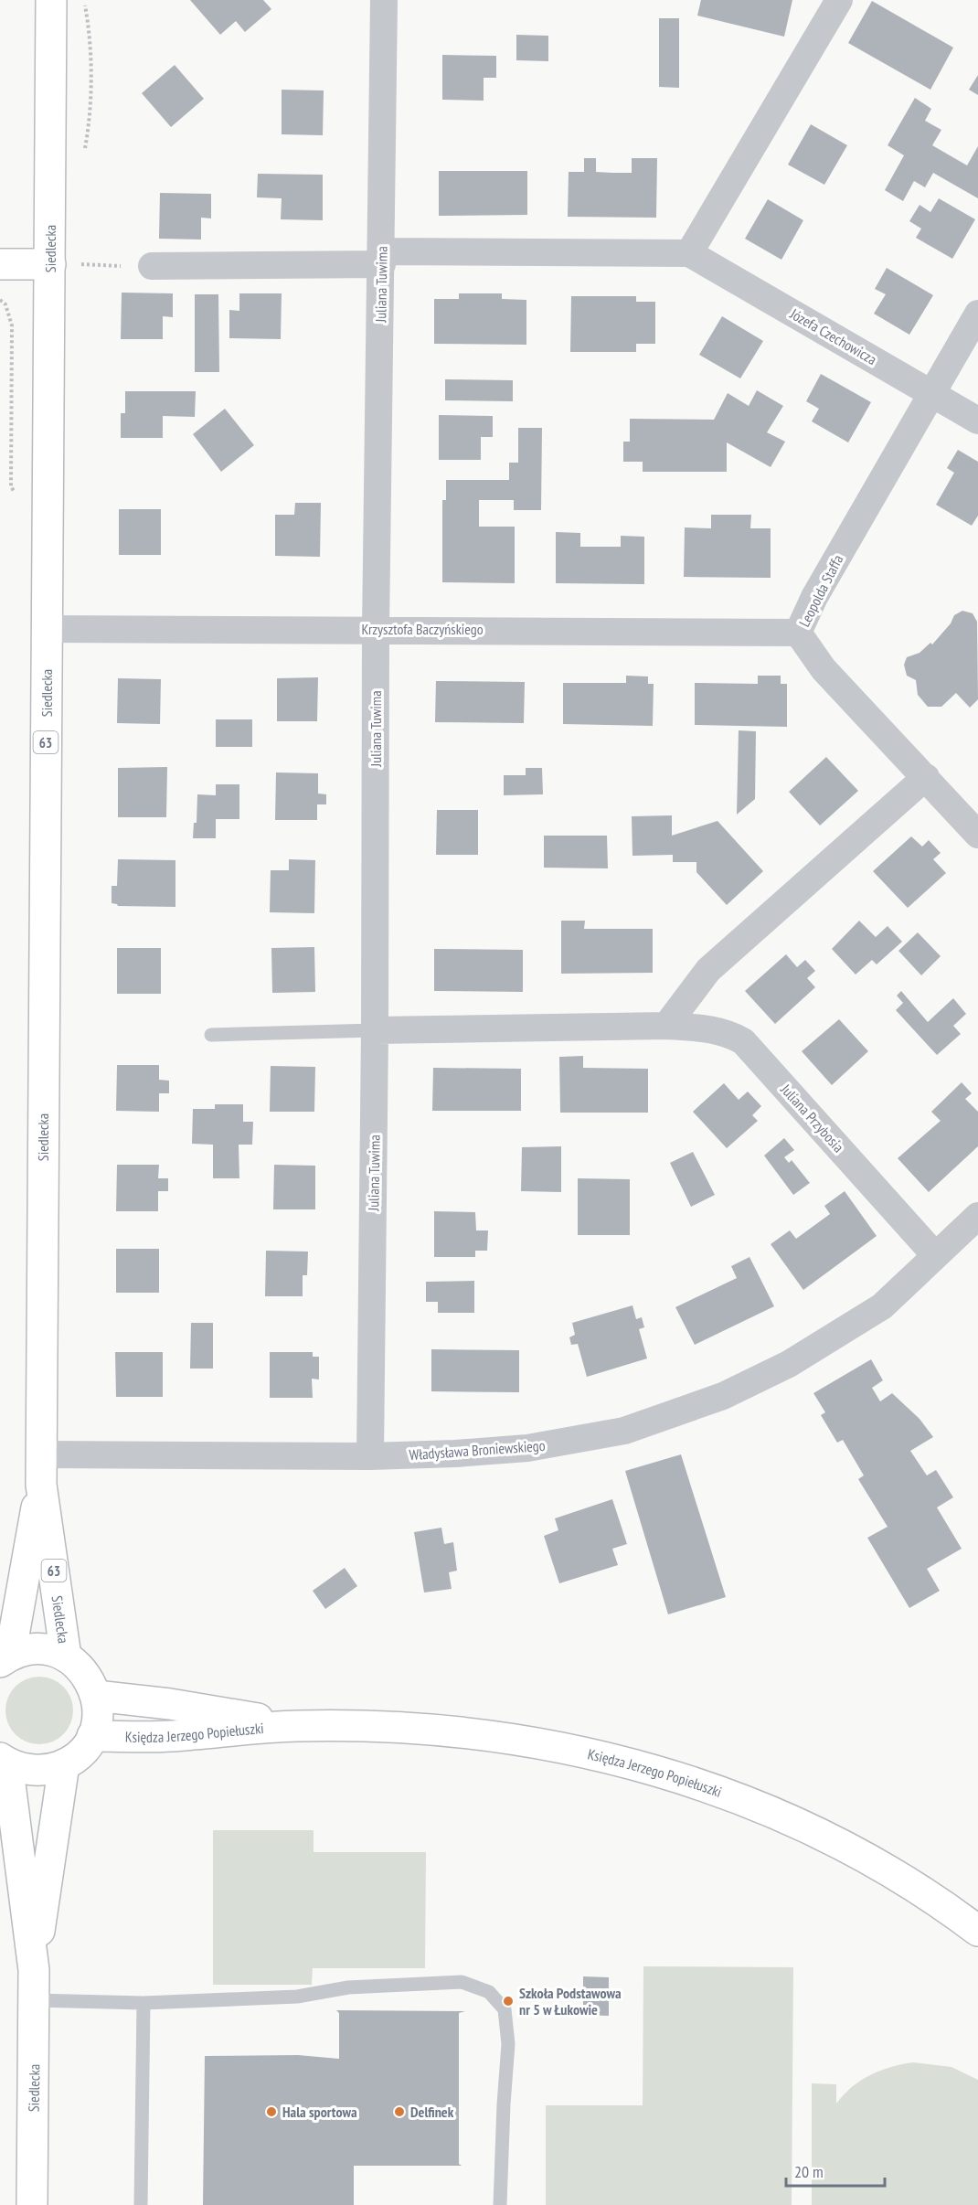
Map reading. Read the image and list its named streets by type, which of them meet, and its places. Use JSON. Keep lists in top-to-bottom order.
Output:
{
  "streets": {
    "main road": ["Siedlecka", "63", "Księdza Jerzego Popiełuszki"],
    "street": [
      "Juliana Tuwima",
      "Józefa Czechowicza",
      "Leopolda Staffa",
      "Krzysztofa Baczyńskiego",
      "Juliana Przybosia",
      "Władysława Broniewskiego"
    ]
  },
  "crossings": [
    ["Siedlecka", "Krzysztofa Baczyńskiego"],
    ["Siedlecka", "Władysława Broniewskiego"],
    ["Juliana Tuwima", "Józefa Czechowicza"],
    ["Juliana Tuwima", "Krzysztofa Baczyńskiego"],
    ["Juliana Tuwima", "Juliana Przybosia"],
    ["Juliana Tuwima", "Władysława Broniewskiego"],
    ["Józefa Czechowicza", "Leopolda Staffa"],
    ["Leopolda Staffa", "Krzysztofa Baczyńskiego"],
    ["Juliana Przybosia", "Władysława Broniewskiego"]
  ],
  "places": ["Szkoła Podstawowa nr 5 w Łukowie", "Hala sportowa", "Delfinek"],
  "scale_bar": "20 m"
}
